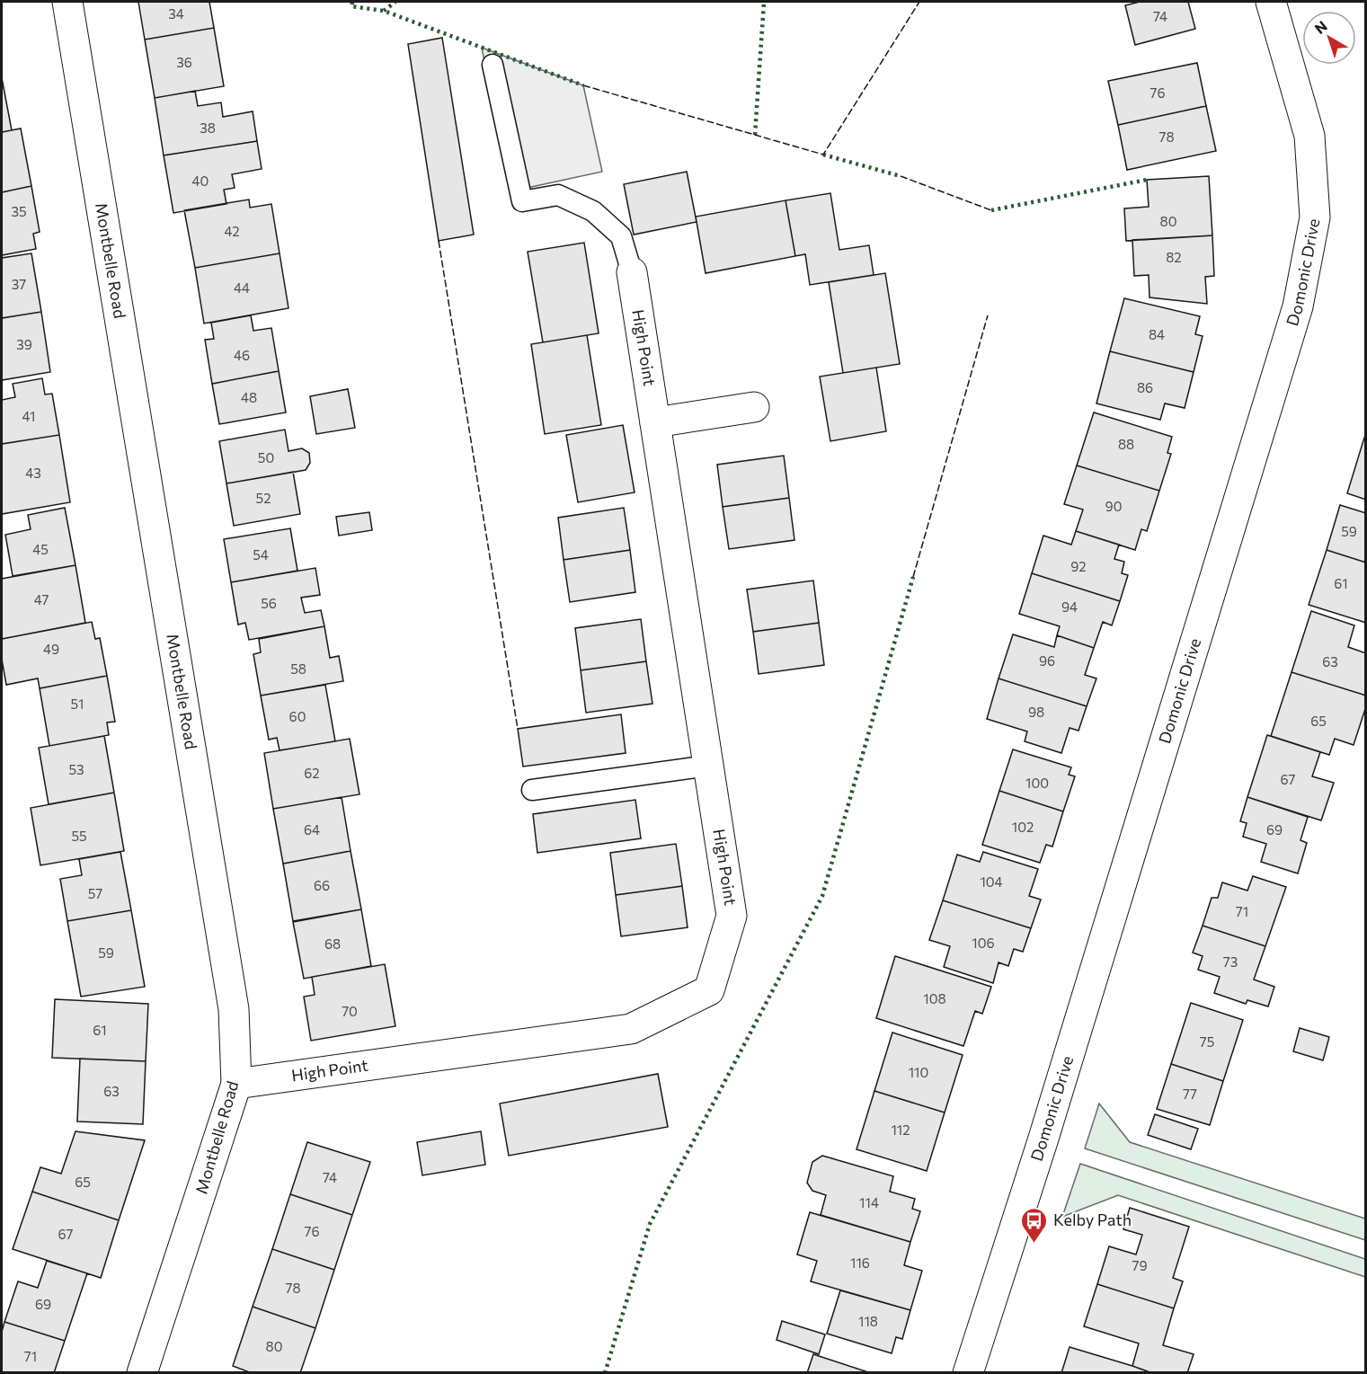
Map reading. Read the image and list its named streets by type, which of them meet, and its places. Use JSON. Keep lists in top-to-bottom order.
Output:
{
  "streets": {
    "street": ["Montbelle Road", "Domonic Drive", "High Point"]
  },
  "crossings": [
    ["Montbelle Road", "High Point"]
  ],
  "places": {
    "bus stop": ["Kelby Path"]
  },
  "house_numbers": [
    "34",
    "74",
    "36",
    "76",
    "38",
    "78",
    "40",
    "35",
    "80",
    "42",
    "82",
    "37",
    "44",
    "84",
    "39",
    "46",
    "86",
    "48",
    "41",
    "88",
    "50",
    "43",
    "52",
    "90",
    "59",
    "45",
    "54",
    "92",
    "61",
    "47",
    "56",
    "94",
    "49",
    "96",
    "63",
    "58",
    "51",
    "98",
    "60",
    "65",
    "53",
    "62",
    "67",
    "100",
    "102",
    "64",
    "69",
    "55",
    "104",
    "66",
    "57",
    "71",
    "106",
    "68",
    "59",
    "73",
    "108",
    "70",
    "61",
    "75",
    "110",
    "63",
    "77",
    "112",
    "74",
    "65",
    "114",
    "76",
    "67",
    "116",
    "79",
    "78",
    "69",
    "118",
    "80",
    "71"
  ],
  "north": "top left"
}
